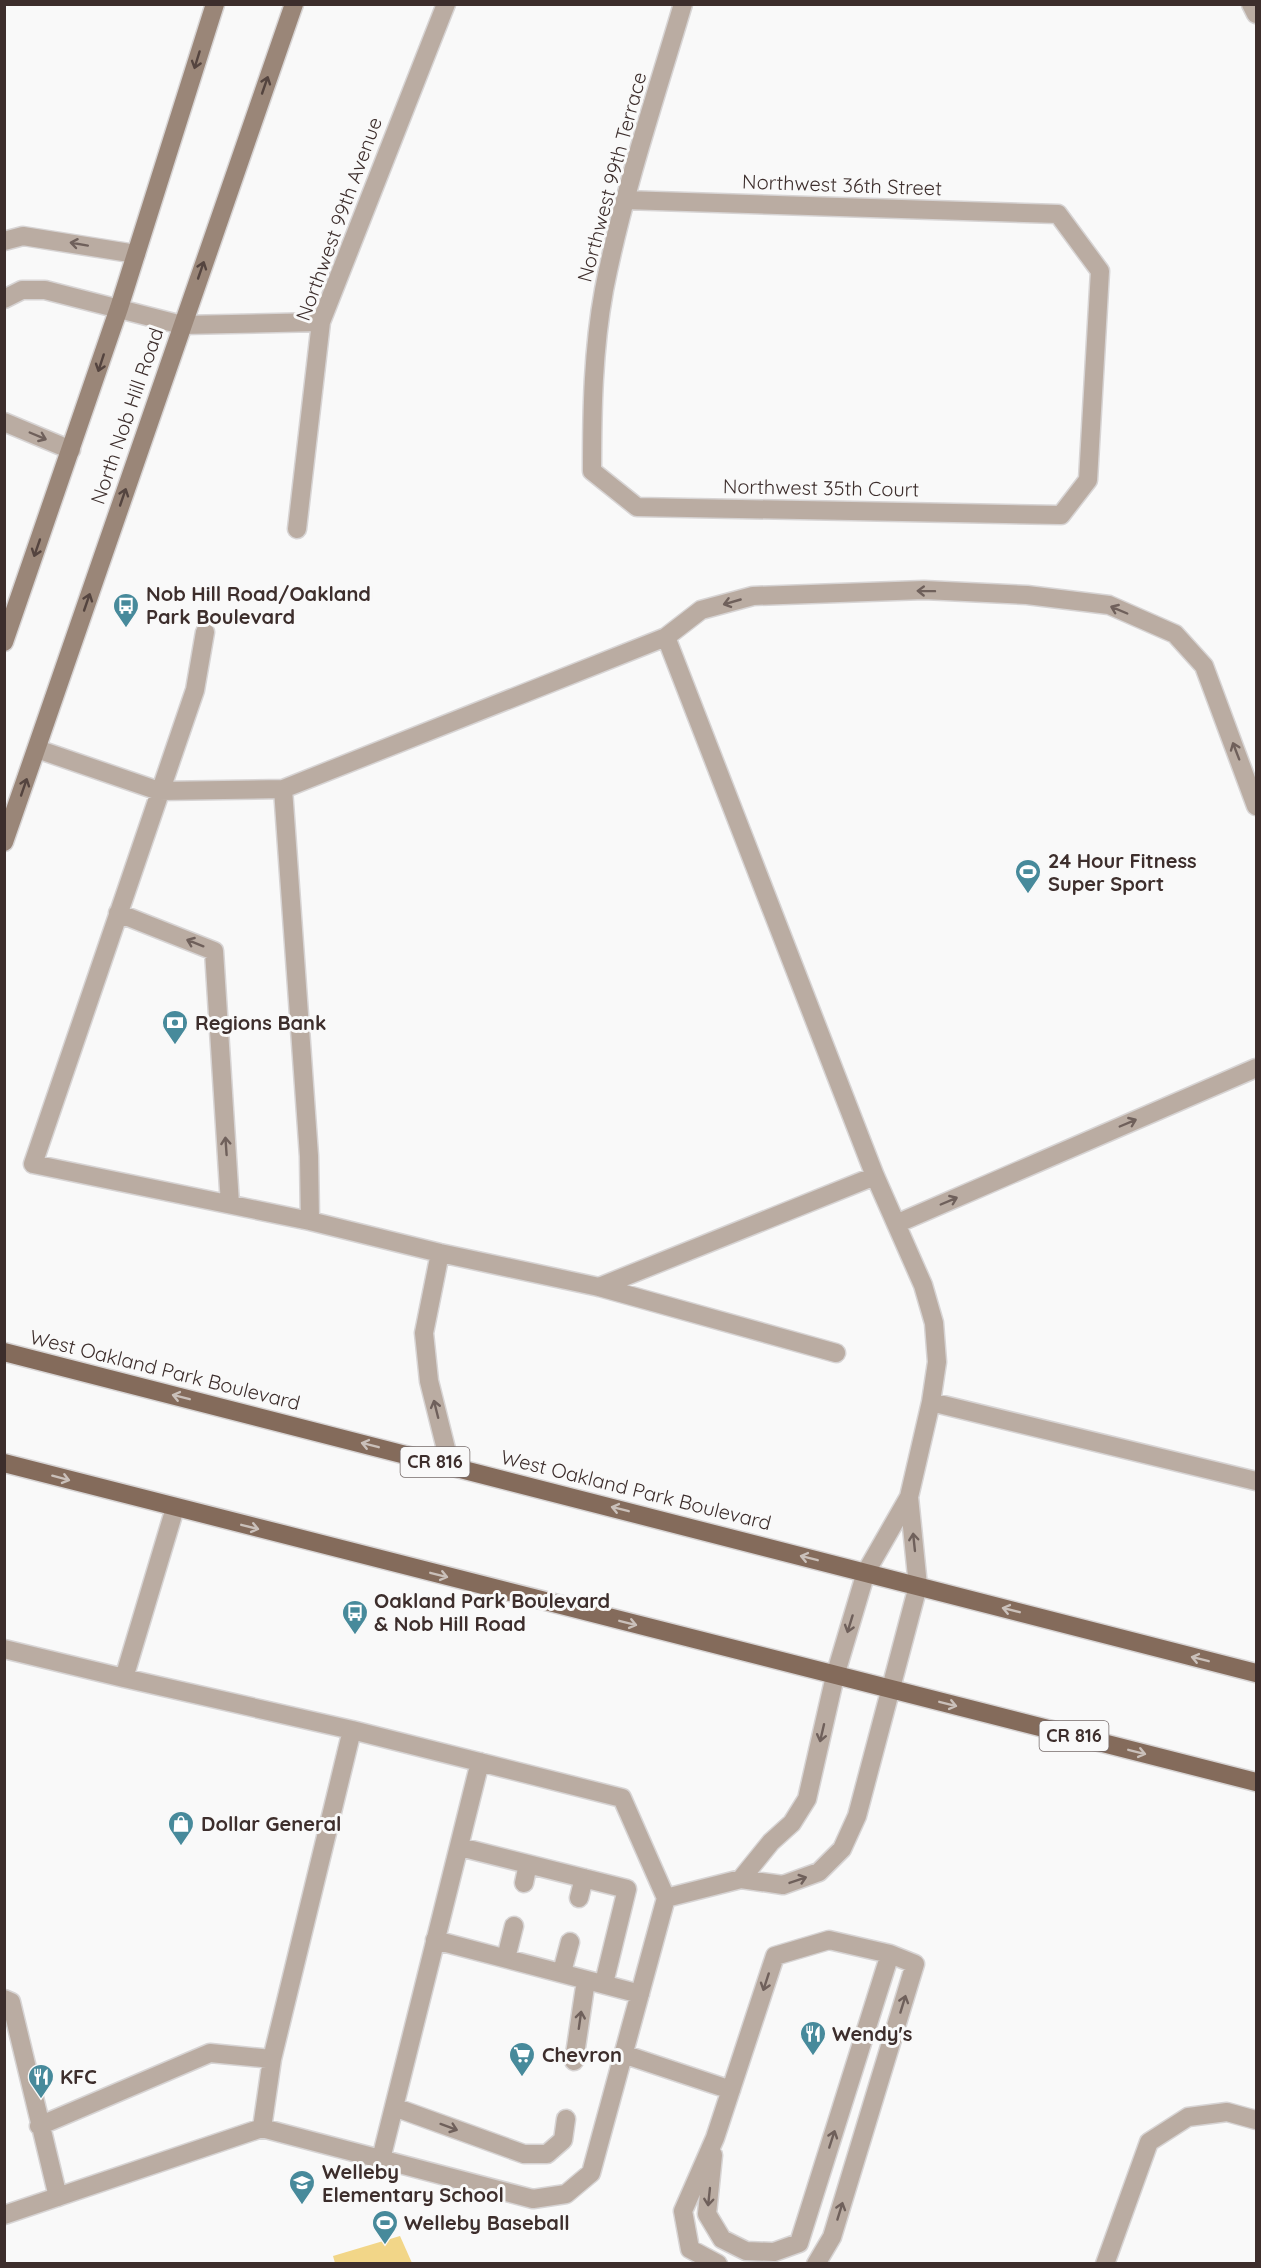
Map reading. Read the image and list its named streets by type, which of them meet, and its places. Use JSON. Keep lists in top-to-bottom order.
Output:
{
  "streets": {
    "main road": ["North Nob Hill Road", "West Oakland Park Boulevard", "CR 816"],
    "street": [
      "Northwest 99th Terrace",
      "Northwest 36th Street",
      "Northwest 99th Avenue",
      "Northwest 35th Court"
    ]
  },
  "crossings": [
    ["Northwest 99th Terrace", "Northwest 36th Street"],
    ["Northwest 99th Terrace", "Northwest 35th Court"],
    ["Northwest 36th Street", "Northwest 35th Court"]
  ],
  "places": {
    "bus stop": ["Nob Hill Road/Oakland Park Boulevard", "Oakland Park Boulevard & Nob Hill Road"],
    "sports": ["24 Hour Fitness Super Sport", "Welleby Baseball"],
    "bank": ["Regions Bank"],
    "shop": ["Dollar General"],
    "restaurant": ["Wendy's", "KFC"],
    "supermarket": ["Chevron"],
    "school or university": ["Welleby Elementary School"]
  }
}
